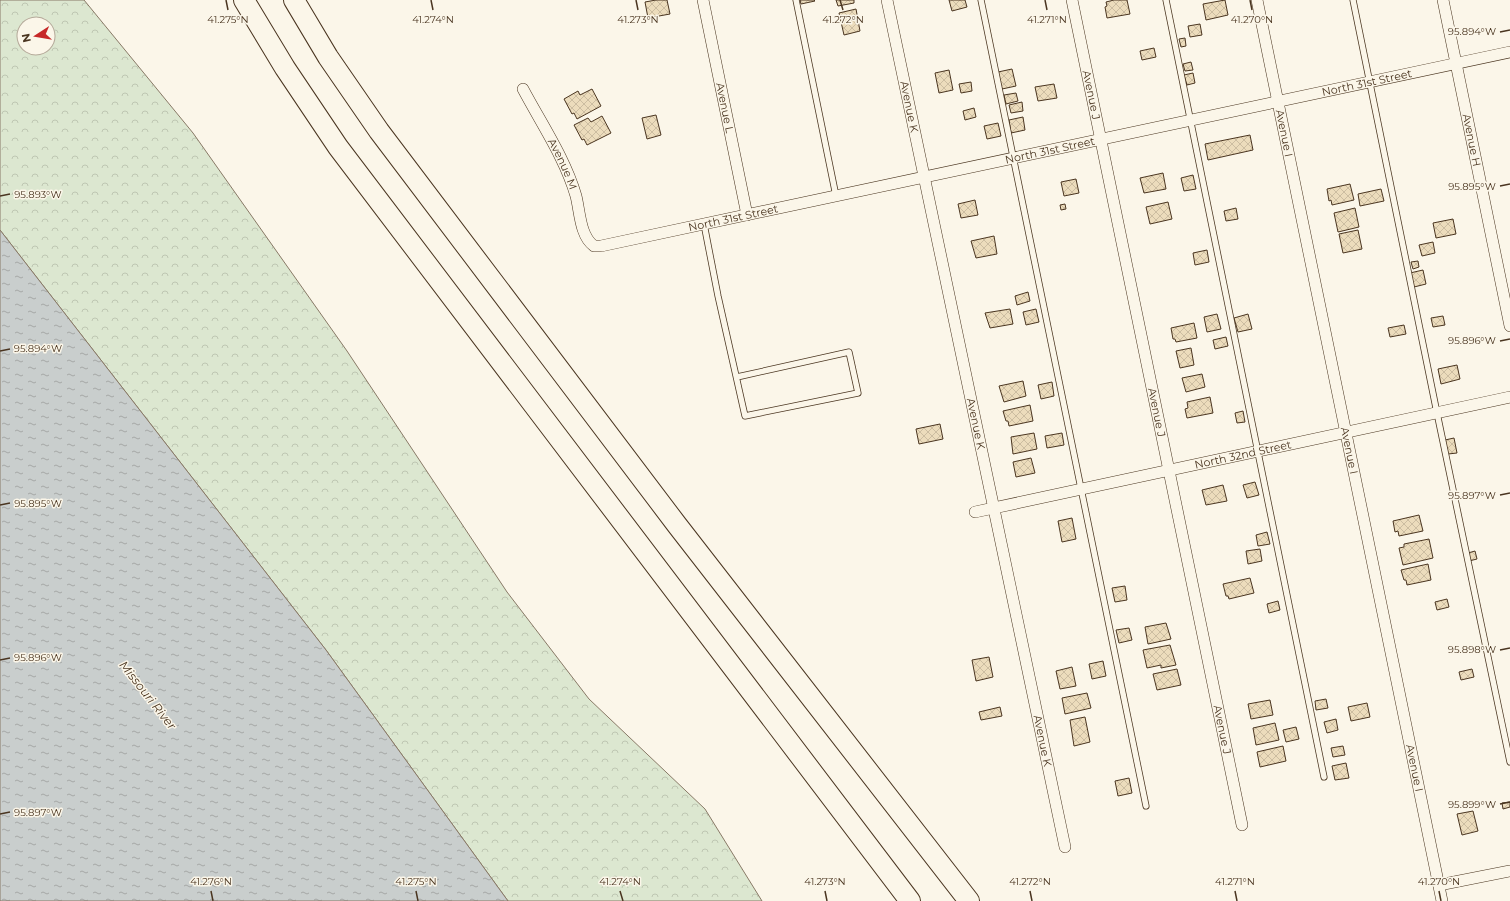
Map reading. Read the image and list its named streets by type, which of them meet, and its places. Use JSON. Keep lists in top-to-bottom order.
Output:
{
  "streets": {
    "street": [
      "North 31st Street",
      "Avenue J",
      "Avenue K",
      "Avenue L",
      "Avenue I",
      "Avenue H",
      "Avenue M",
      "North 32nd Street"
    ]
  },
  "crossings": [
    ["North 31st Street", "Avenue J"],
    ["North 31st Street", "Avenue K"],
    ["North 31st Street", "Avenue L"],
    ["North 31st Street", "Avenue I"],
    ["North 31st Street", "Avenue H"],
    ["North 31st Street", "Avenue M"],
    ["Avenue J", "North 32nd Street"],
    ["Avenue K", "North 32nd Street"],
    ["Avenue I", "North 32nd Street"]
  ],
  "water": ["Missouri River"],
  "north": "left",
  "coordinates": [
    "41.275°N",
    "41.274°N",
    "41.273°N",
    "41.272°N",
    "41.271°N",
    "41.270°N",
    "95.894°W",
    "95.895°W",
    "95.893°W",
    "95.896°W",
    "95.897°W",
    "95.898°W",
    "95.899°W",
    "41.276°N"
  ]
}
